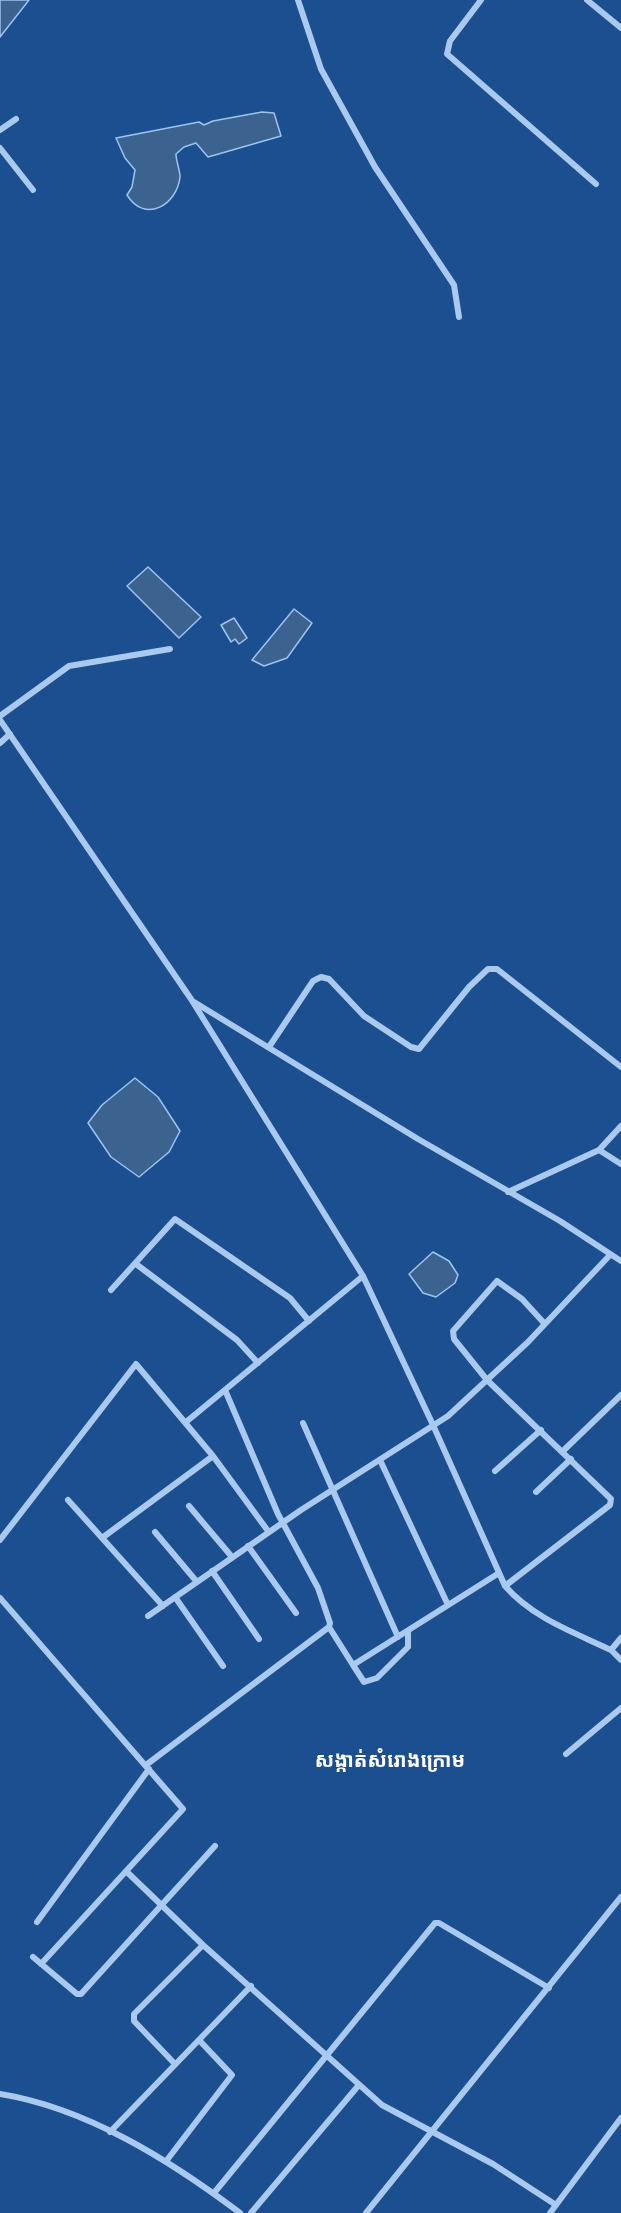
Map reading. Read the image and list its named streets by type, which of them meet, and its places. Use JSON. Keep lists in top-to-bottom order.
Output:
{
  "districts": ["សង្កាត់សំរោងក្រោម"]
}
